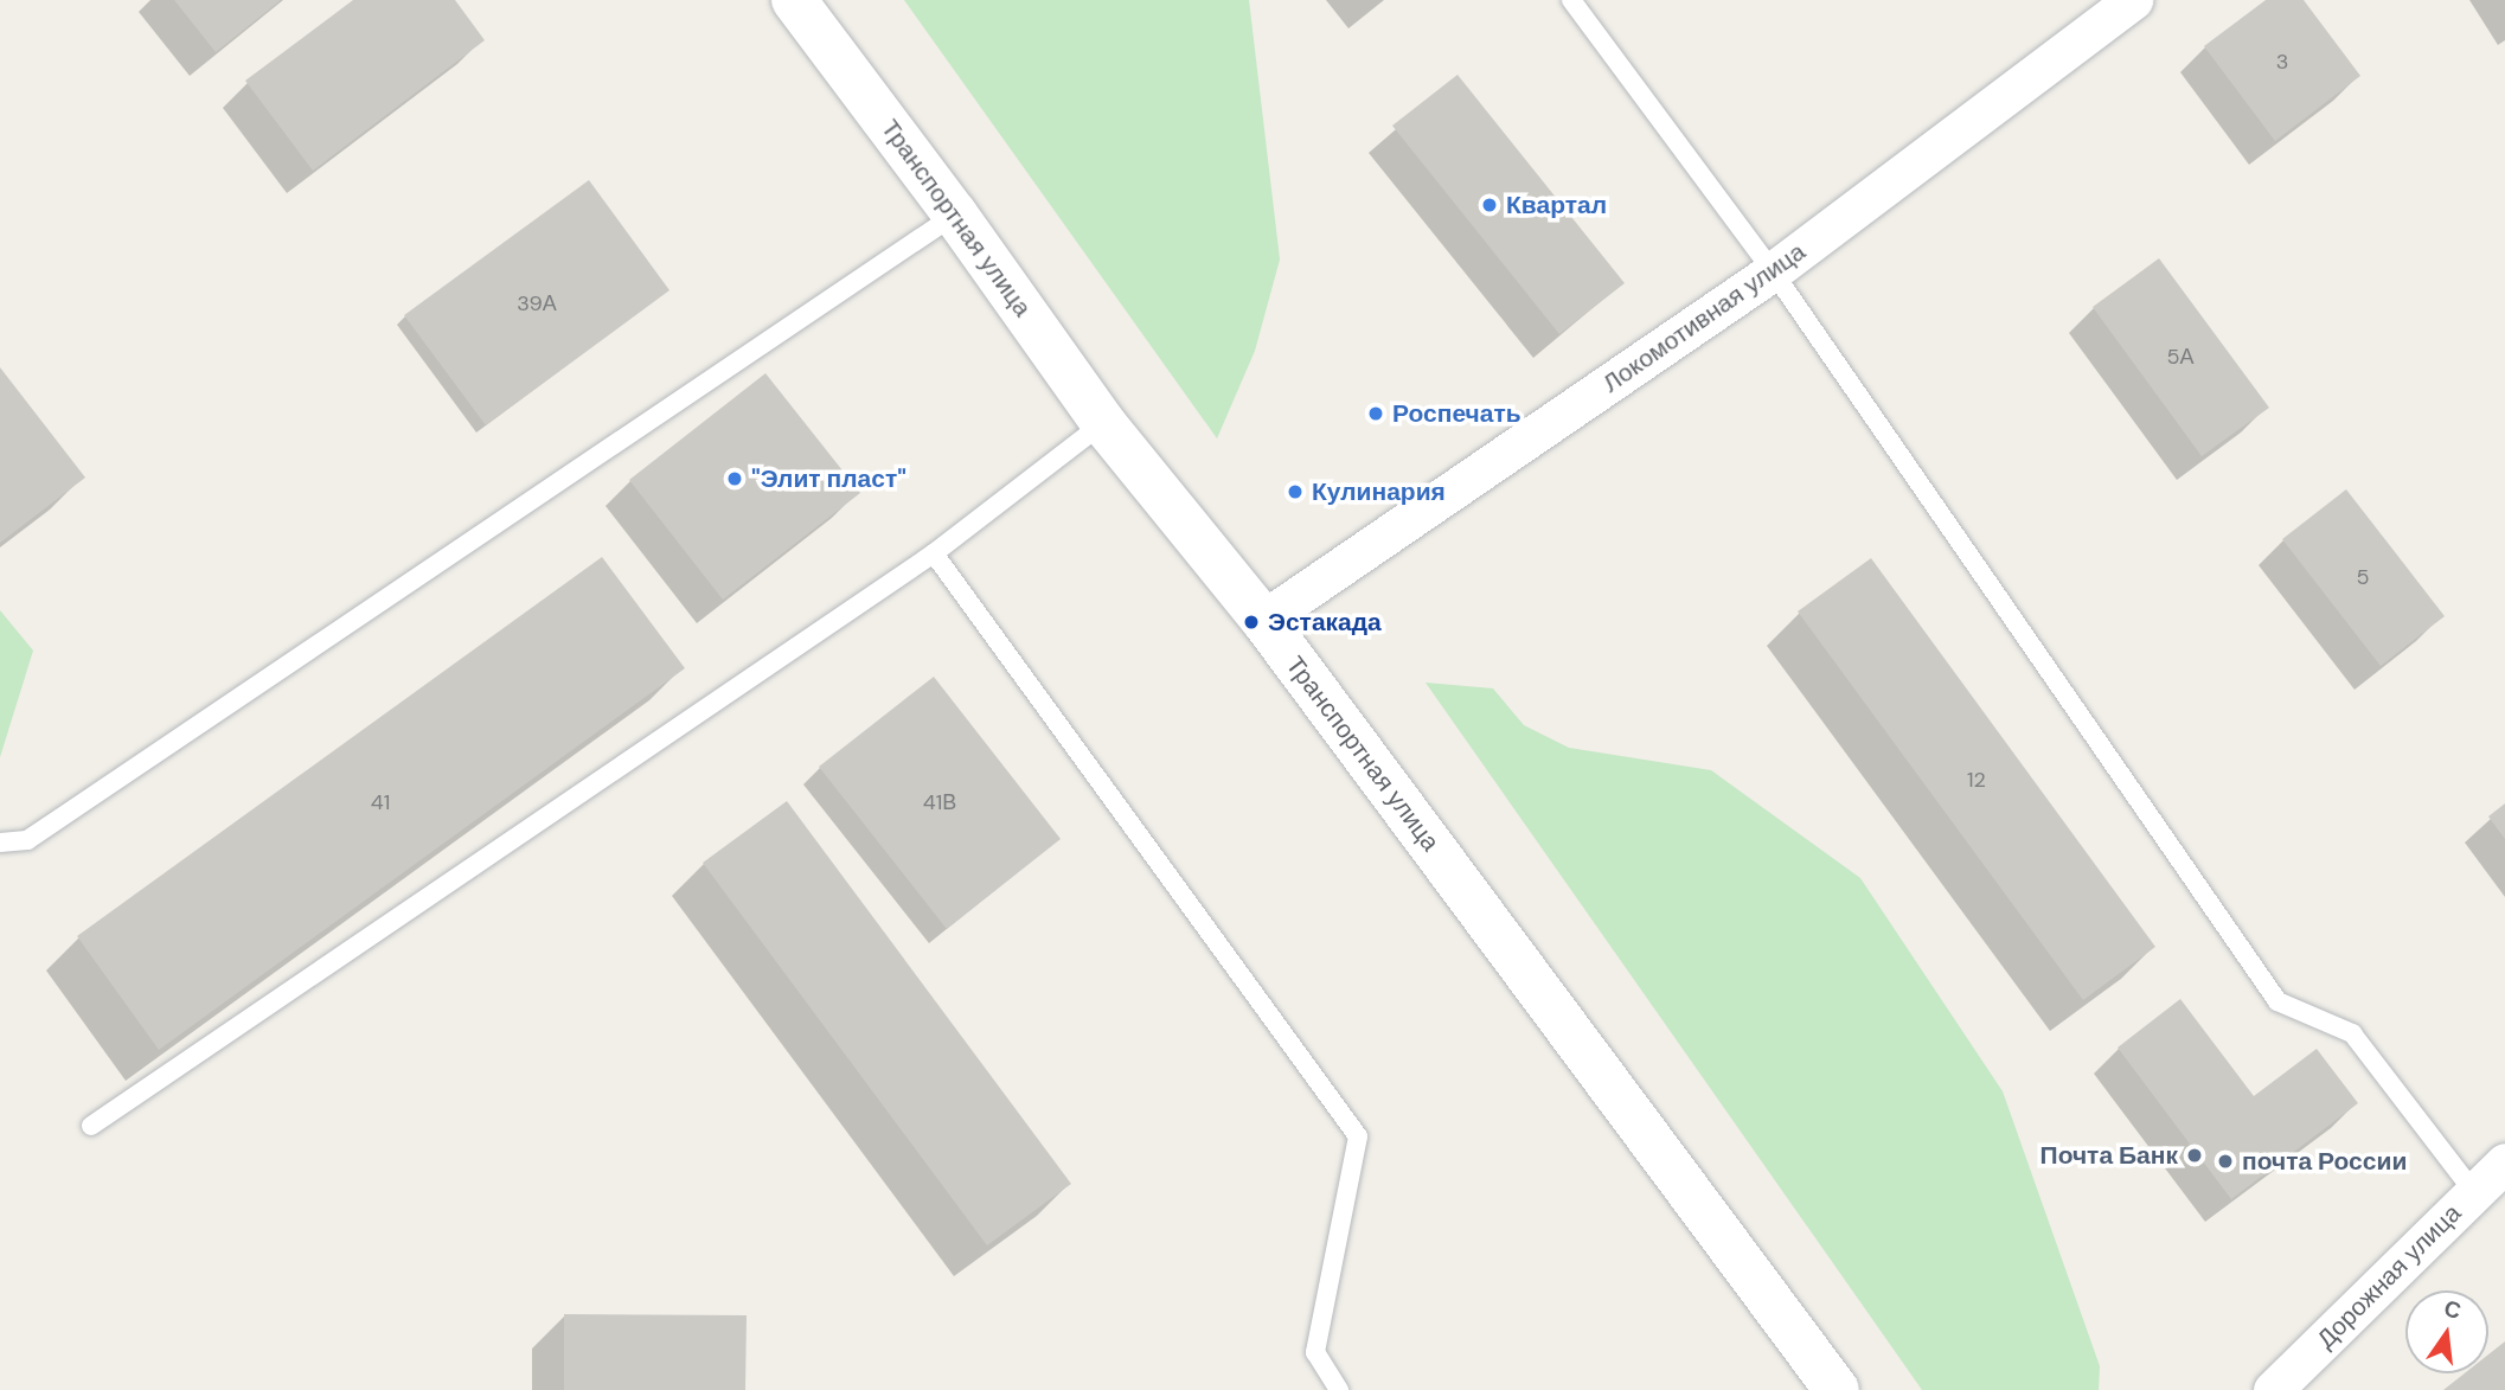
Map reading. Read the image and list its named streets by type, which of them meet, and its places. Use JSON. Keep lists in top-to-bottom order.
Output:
{
  "streets": {
    "street": ["Транспортная улица", "Локомотивная улица", "Дорожная улица"]
  },
  "crossings": [
    ["Транспортная улица", "Локомотивная улица"]
  ],
  "places": [
    "Квартал",
    "Роспечать",
    "\"Элит пласт\"",
    "Кулинария",
    "Эстакада",
    "Почта Банк",
    "почта России"
  ],
  "house_numbers": [
    "3",
    "39А",
    "5А",
    "5",
    "12",
    "41",
    "41В"
  ],
  "north": "top"
}
